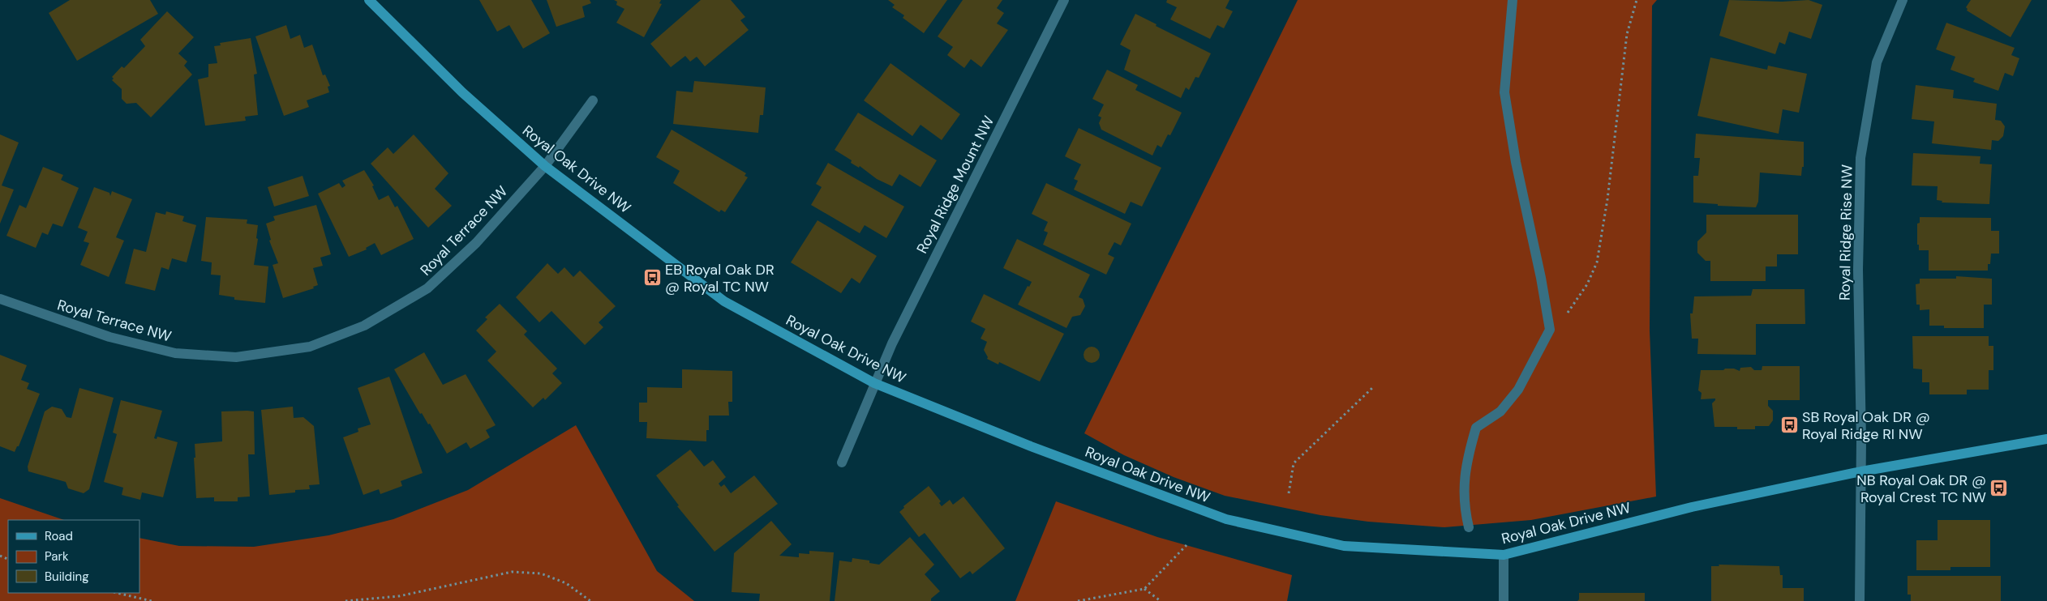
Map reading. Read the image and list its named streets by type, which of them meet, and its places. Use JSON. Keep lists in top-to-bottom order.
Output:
{
  "streets": {
    "street": [
      "Royal Oak Drive NW",
      "Royal Ridge Mount NW",
      "Royal Terrace NW",
      "Royal Ridge Rise NW"
    ]
  },
  "crossings": [
    ["Royal Oak Drive NW", "Royal Ridge Mount NW"],
    ["Royal Oak Drive NW", "Royal Terrace NW"],
    ["Royal Oak Drive NW", "Royal Ridge Rise NW"]
  ],
  "places": {
    "bus stop": ["EB Royal Oak DR @ Royal TC NW", "SB Royal Oak DR @ Royal Ridge RI NW", "NB Royal Oak DR @ Royal Crest TC NW"]
  },
  "legend": ["Road", "Park", "Building"]
}
